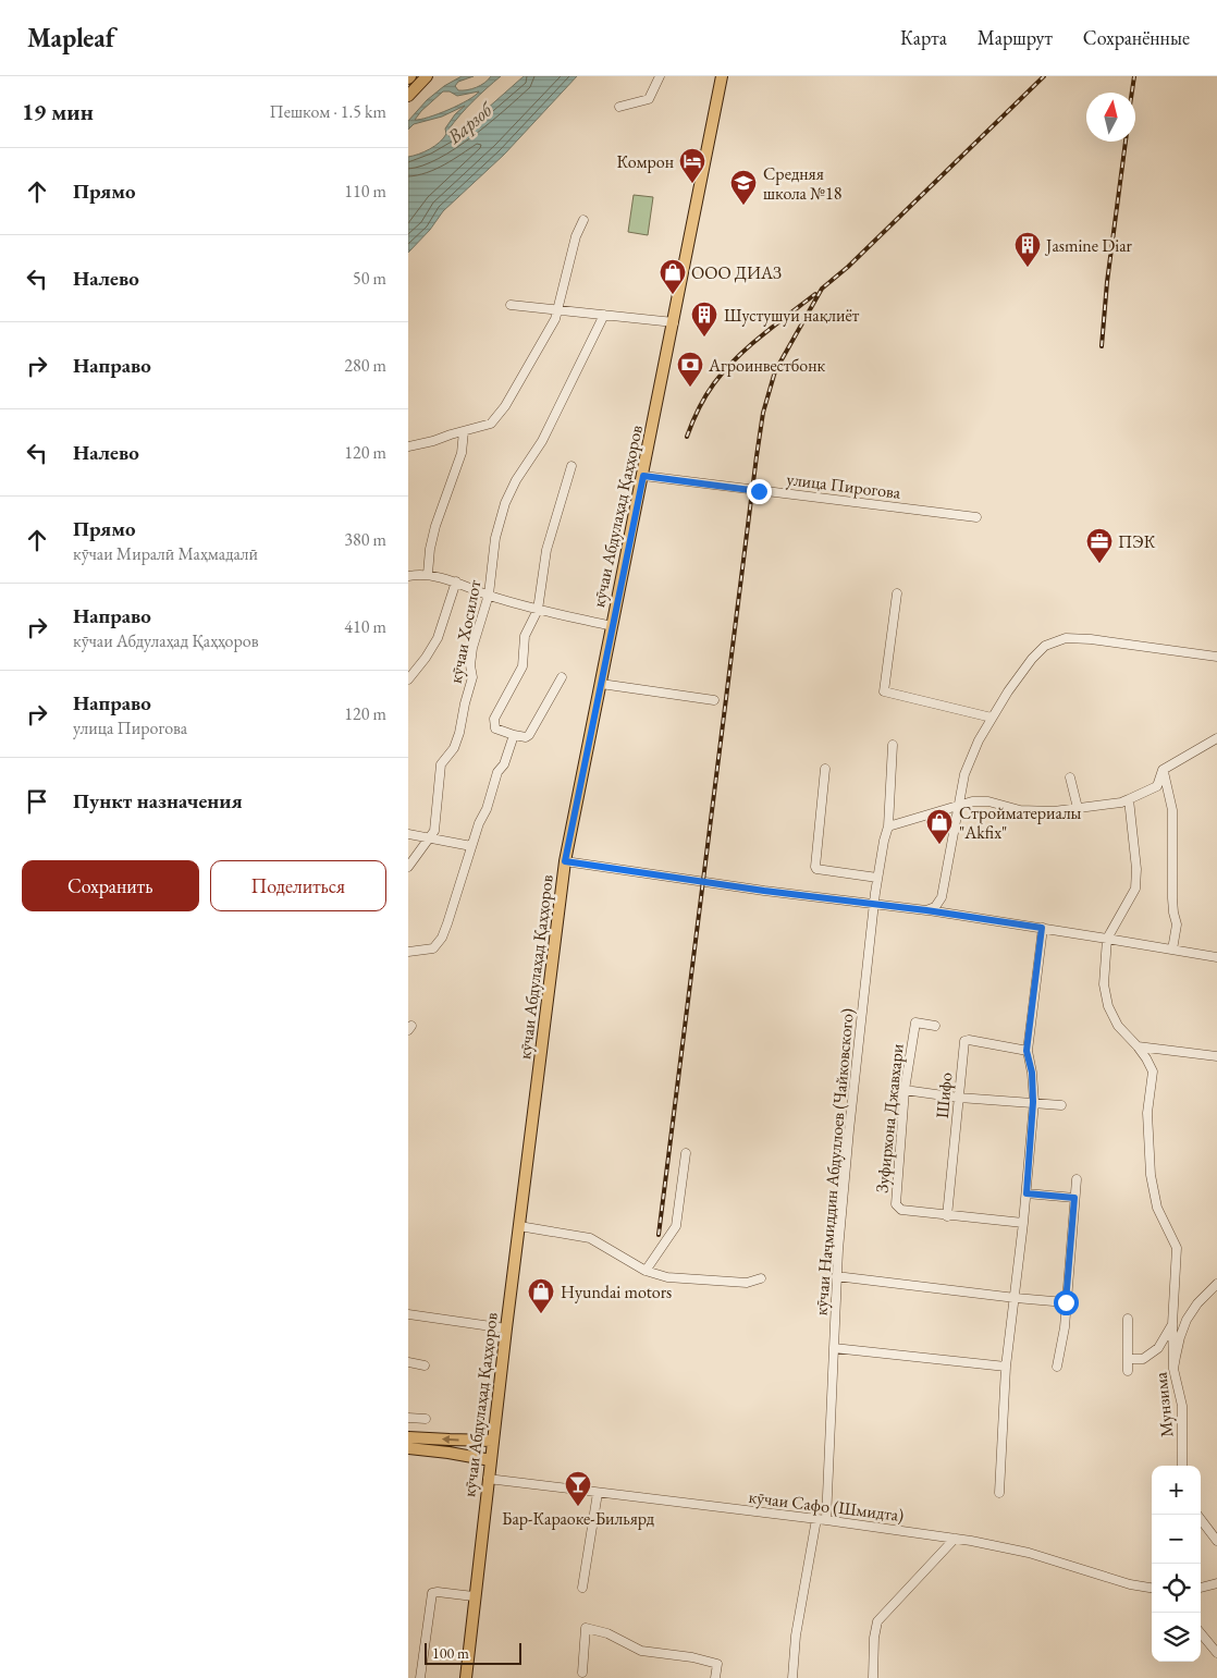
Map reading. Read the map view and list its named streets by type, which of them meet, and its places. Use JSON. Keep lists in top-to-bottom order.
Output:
{
  "streets": {
    "main road": ["кӯчаи Абдулаҳад Қаҳҳоров"],
    "street": [
      "улица Пирогова",
      "кӯчаи Хосилот",
      "Шифо",
      "Зуфирхона Джавхари",
      "кӯчаи Наҷмиддин Абдуллоев (Чайковского)",
      "Мунзима",
      "кӯчаи Сафо (Шмидта)"
    ]
  },
  "crossings": [
    ["улица Пирогова", "кӯчаи Абдулаҳад Қаҳҳоров"],
    ["кӯчаи Абдулаҳад Қаҳҳоров", "кӯчаи Сафо (Шмидта)"],
    ["Шифо", "Зуфирхона Джавхари"],
    ["кӯчаи Наҷмиддин Абдуллоев (Чайковского)", "кӯчаи Сафо (Шмидта)"]
  ],
  "water": ["Варзоб"],
  "places": {
    "hotel": ["Комрон"],
    "school or university": ["Средняя школа №18"],
    "building": ["Jasmine Diar", "Шустушуи нақлиёт"],
    "shop": ["ООО ДИАЗ", "Стройматериалы \"Akfix\"", "Hyundai motors"],
    "bank": ["Агроинвестбонк"],
    "office": ["ПЭК"],
    "bar": ["Бар-Караоке-Бильярд"]
  },
  "scale_bar": "100 m",
  "north": "top",
  "page": {
    "header": "Mapleaf",
    "nav": ["Карта", "Маршрут", "Сохранённые"],
    "heading": ["19 мин", "Пешком · 1.5 km"],
    "list": [
      ["Прямо", "110 m"],
      ["Налево", "50 m"],
      ["Направо", "280 m"],
      ["Налево", "120 m"],
      ["Прямо", "кӯчаи Миралӣ Маҳмадалӣ", "380 m"],
      ["Направо", "кӯчаи Абдулаҳад Қаҳҳоров", "410 m"],
      ["Направо", "улица Пирогова", "120 m"],
      "Пункт назначения"
    ],
    "buttons": ["Сохранить", "Поделиться"],
    "map_buttons": ["+", "−"],
    "scale": "100 m"
  }
}
